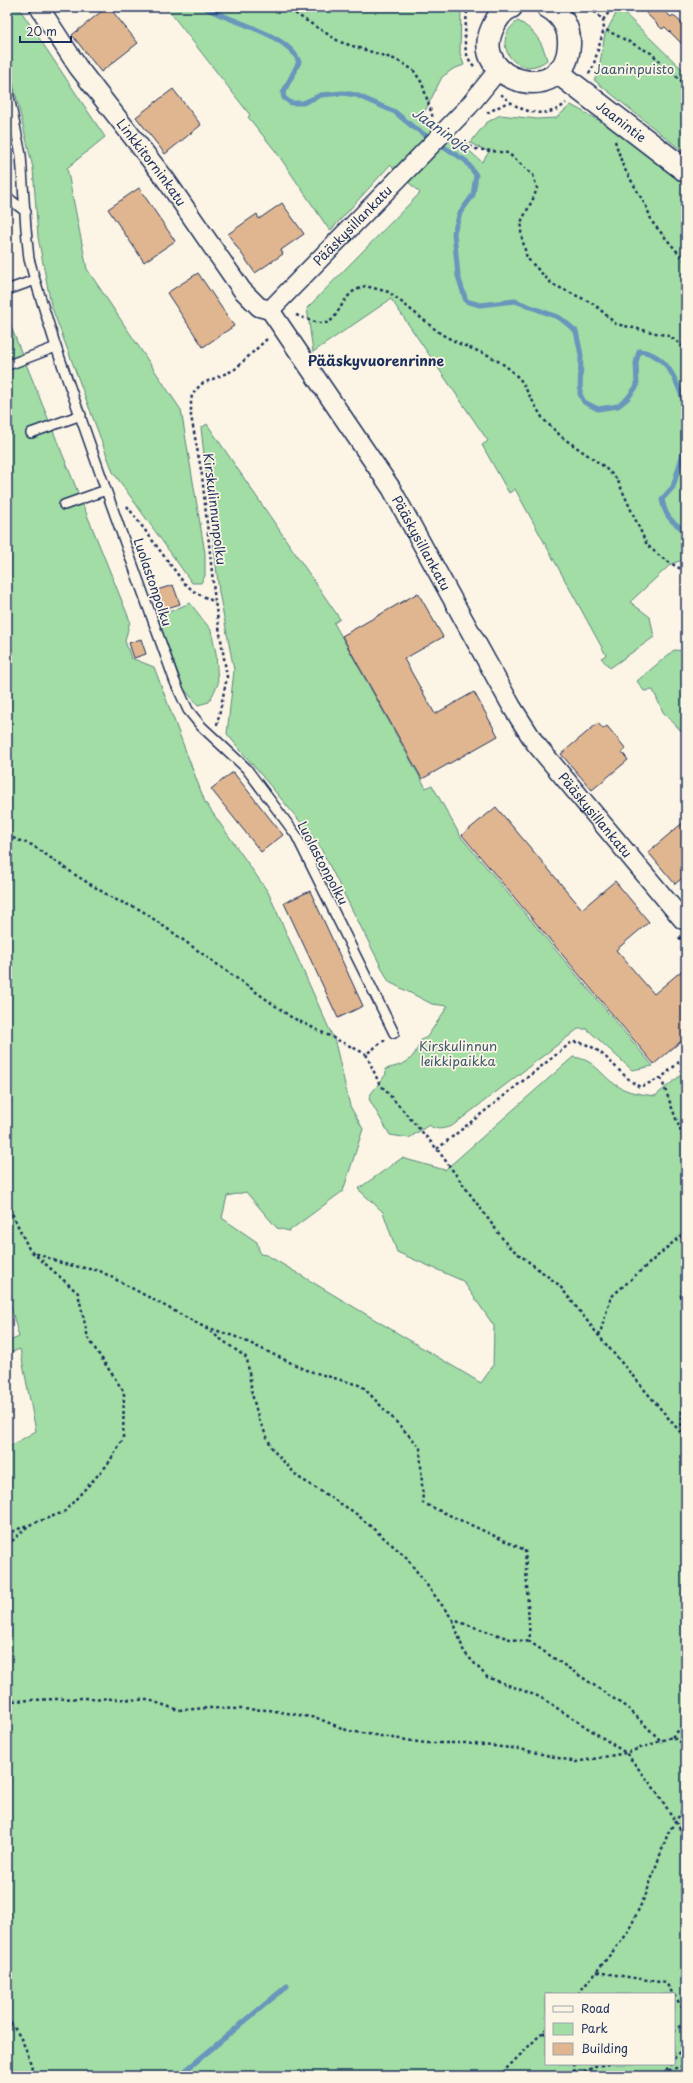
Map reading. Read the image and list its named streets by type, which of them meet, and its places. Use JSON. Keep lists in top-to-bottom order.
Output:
{
  "streets": {
    "main road": ["Jaanintie"],
    "street": ["Linkkitorninkatu", "Pääskysillankatu"],
    "lane": ["Luolastonpolku"],
    "path": ["Kirskulinnunpolku"]
  },
  "crossings": [
    ["Linkkitorninkatu", "Pääskysillankatu"],
    ["Pääskysillankatu", "Kirskulinnunpolku"],
    ["Kirskulinnunpolku", "Luolastonpolku"]
  ],
  "districts": ["Pääskyvuorenrinne"],
  "water": ["Jaaninoja"],
  "parks": ["Jaaninpuisto", "Kirskulinnun leikkipaikka"],
  "legend": ["Road", "Park", "Building"],
  "scale_bar": "20 m"
}
